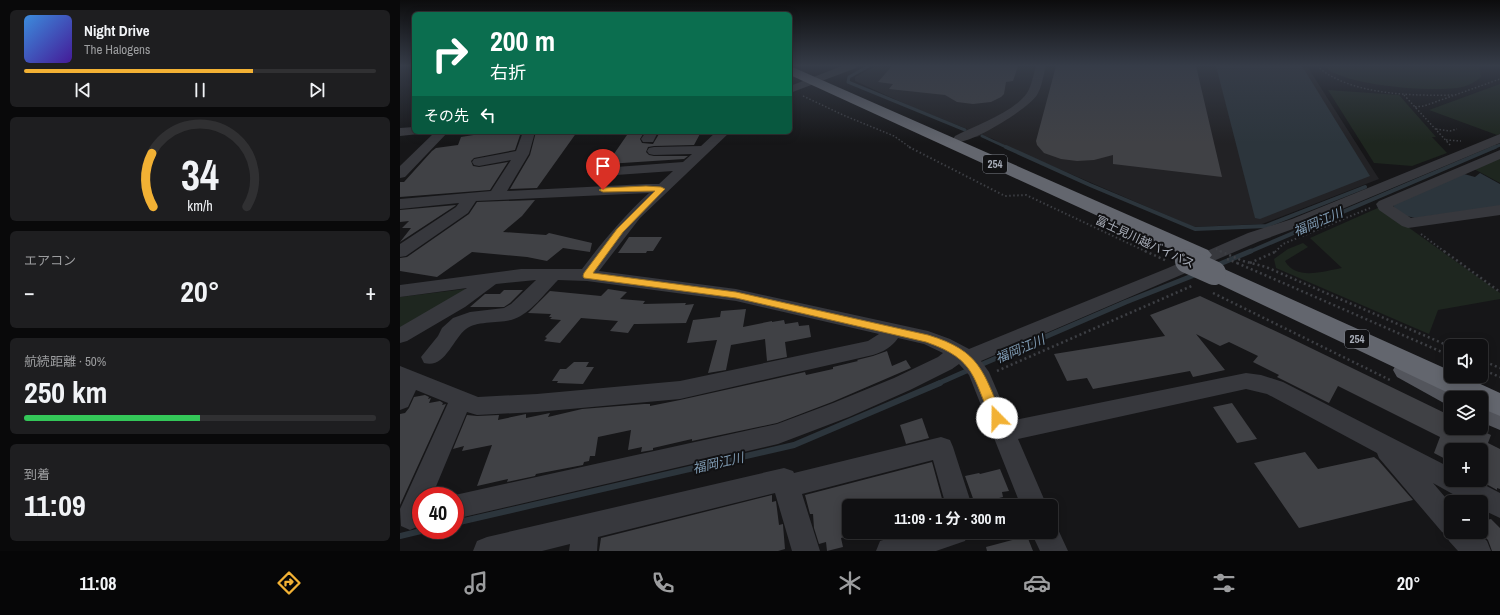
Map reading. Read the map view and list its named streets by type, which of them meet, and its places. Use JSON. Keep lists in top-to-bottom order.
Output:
{
  "streets": {
    "highway": ["254", "富士見川越バイパス"]
  },
  "water": ["福岡江川"],
  "page": {
    "turn": ["200 m", "右折"],
    "song": ["Night Drive", "The Halogens"],
    "then": "その先",
    "tile": [
      "エアコン",
      ["航続距離 · 50%", "250 km"],
      ["到着", "11:09"]
    ],
    "heat": ["−", "20°", "+"],
    "map_buttons": ["+", "−"],
    "limit": "40",
    "trip": "11:09 · 1 分 · 300 m",
    "tabs": ["11:08", "20°"],
    "gauge": ["34", "km/h"]
  }
}
